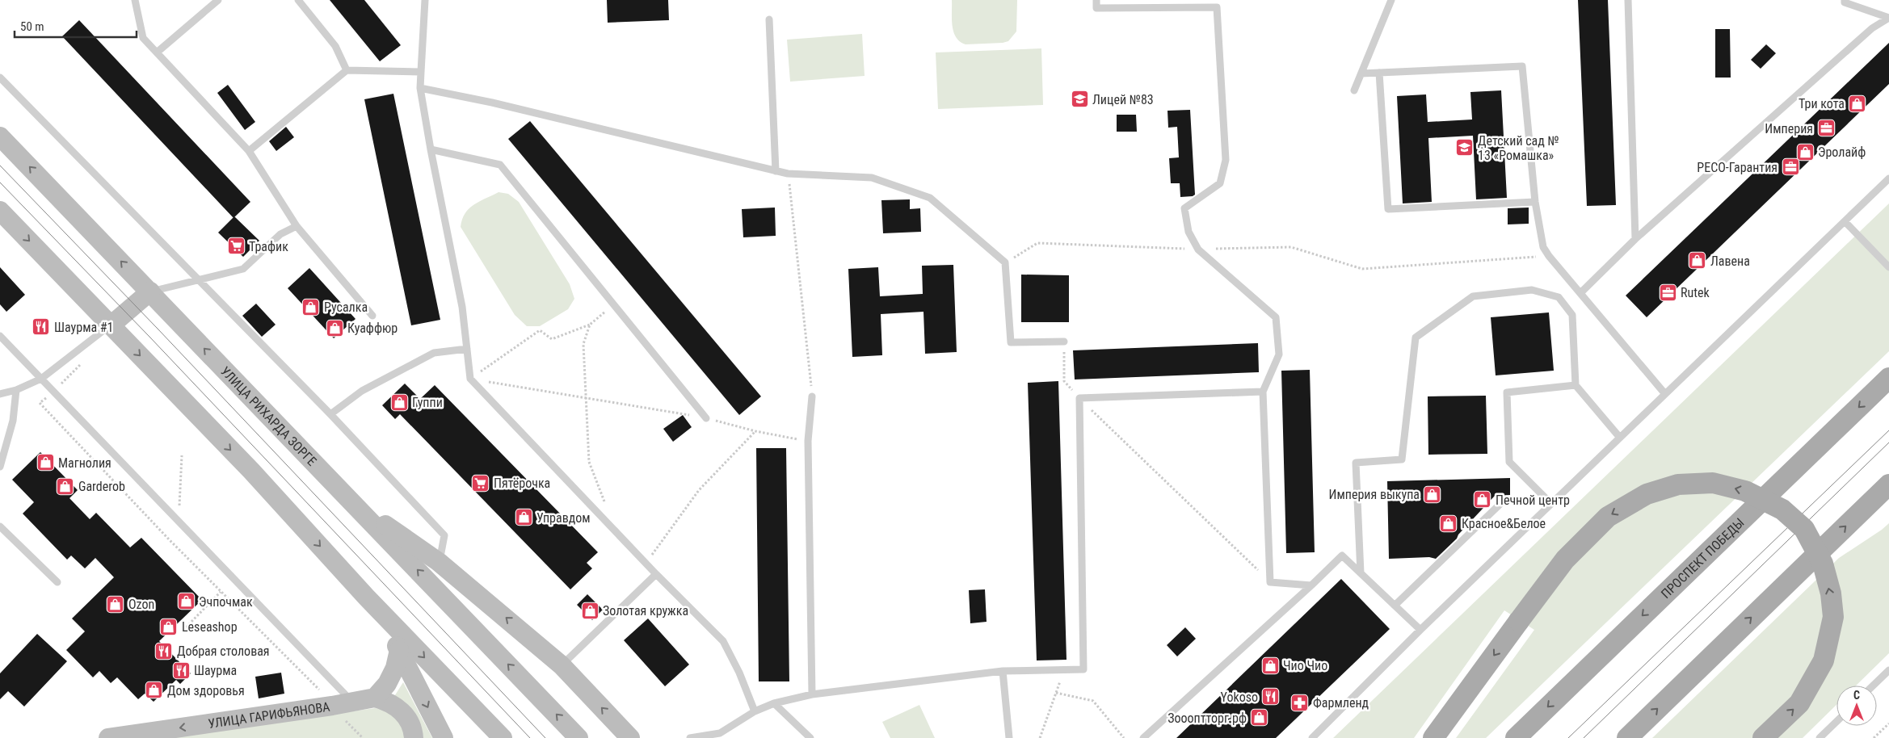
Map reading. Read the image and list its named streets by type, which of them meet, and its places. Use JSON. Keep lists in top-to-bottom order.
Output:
{
  "streets": {
    "main road": ["УЛИЦА РИХАРДА ЗОРГЕ", "ПРОСПЕКТ ПОБЕДЫ", "УЛИЦА ГАРИФЬЯНОВА"]
  },
  "one_way": ["УЛИЦА ГАРИФЬЯНОВА"],
  "places": {
    "school or university": ["Лицей №83", "Детский сад № 13 «Ромашка»"],
    "shop": [
      "Три кота",
      "Эролайф",
      "Лавена",
      "Русалка",
      "Куаффюр",
      "Гуппи",
      "Магнолия",
      "Garderob",
      "Империя выкупа",
      "Печной центр",
      "Управдом",
      "Красное&Белое",
      "Эчпочмак",
      "Ozon",
      "Золотая кружка",
      "Leseashop",
      "Чио Чио",
      "Дом здоровья",
      "Зоооптторг.рф"
    ],
    "office": ["Империя", "РЕСО-Гарантия", "Rutek"],
    "supermarket": ["Трафик", "Пятёрочка"],
    "restaurant": [
      "Шаурма #1",
      "Добрая столовая",
      "Шаурма",
      "Yokoso"
    ],
    "pharmacy": ["Фармленд"]
  },
  "scale_bar": "50 m",
  "north": "top"
}
